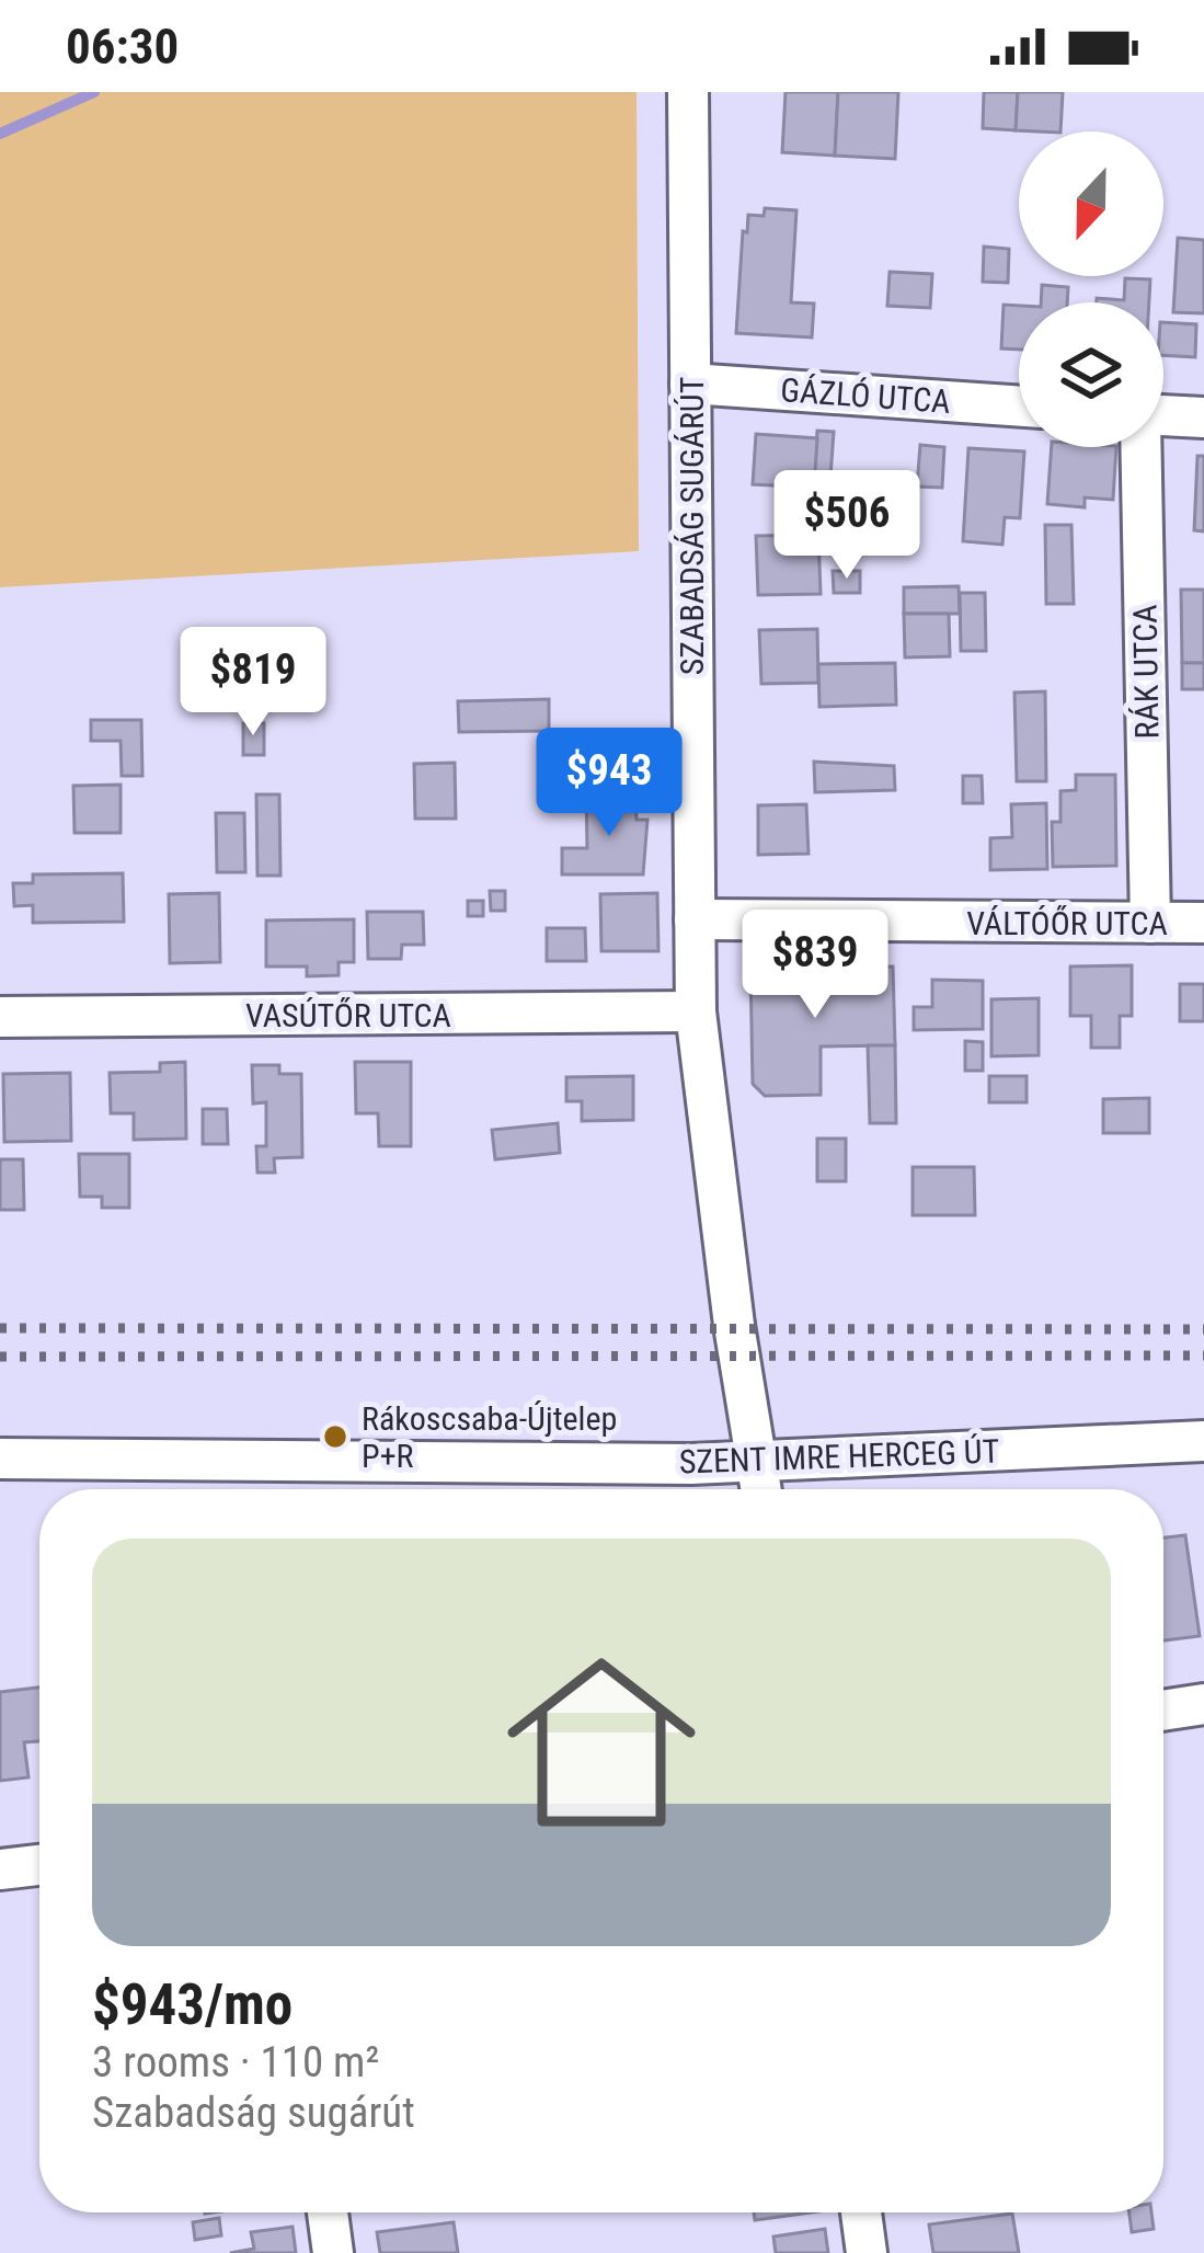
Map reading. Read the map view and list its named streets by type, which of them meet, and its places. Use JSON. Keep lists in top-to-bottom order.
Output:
{
  "streets": {
    "street": [
      "GÁZLÓ UTCA",
      "SZABADSÁG SUGÁRÚT",
      "RÁK UTCA",
      "VÁLTÓŐR UTCA",
      "VASÚTŐR UTCA",
      "SZENT IMRE HERCEG ÚT"
    ]
  },
  "crossings": [
    ["GÁZLÓ UTCA", "SZABADSÁG SUGÁRÚT"],
    ["SZABADSÁG SUGÁRÚT", "VÁLTÓŐR UTCA"],
    ["SZABADSÁG SUGÁRÚT", "VASÚTŐR UTCA"],
    ["SZABADSÁG SUGÁRÚT", "SZENT IMRE HERCEG ÚT"],
    ["RÁK UTCA", "VÁLTÓŐR UTCA"]
  ],
  "places": ["Rákoscsaba-Újtelep P+R"],
  "north": "bottom",
  "page": {
    "status": "06:30",
    "price": [
      "$506",
      "$819",
      "$943",
      "$839"
    ],
    "list": [
      {
        "name": "$943/mo",
        "note": "3 rooms · 110 m² · Szabadság sugárút"
      }
    ]
  }
}
